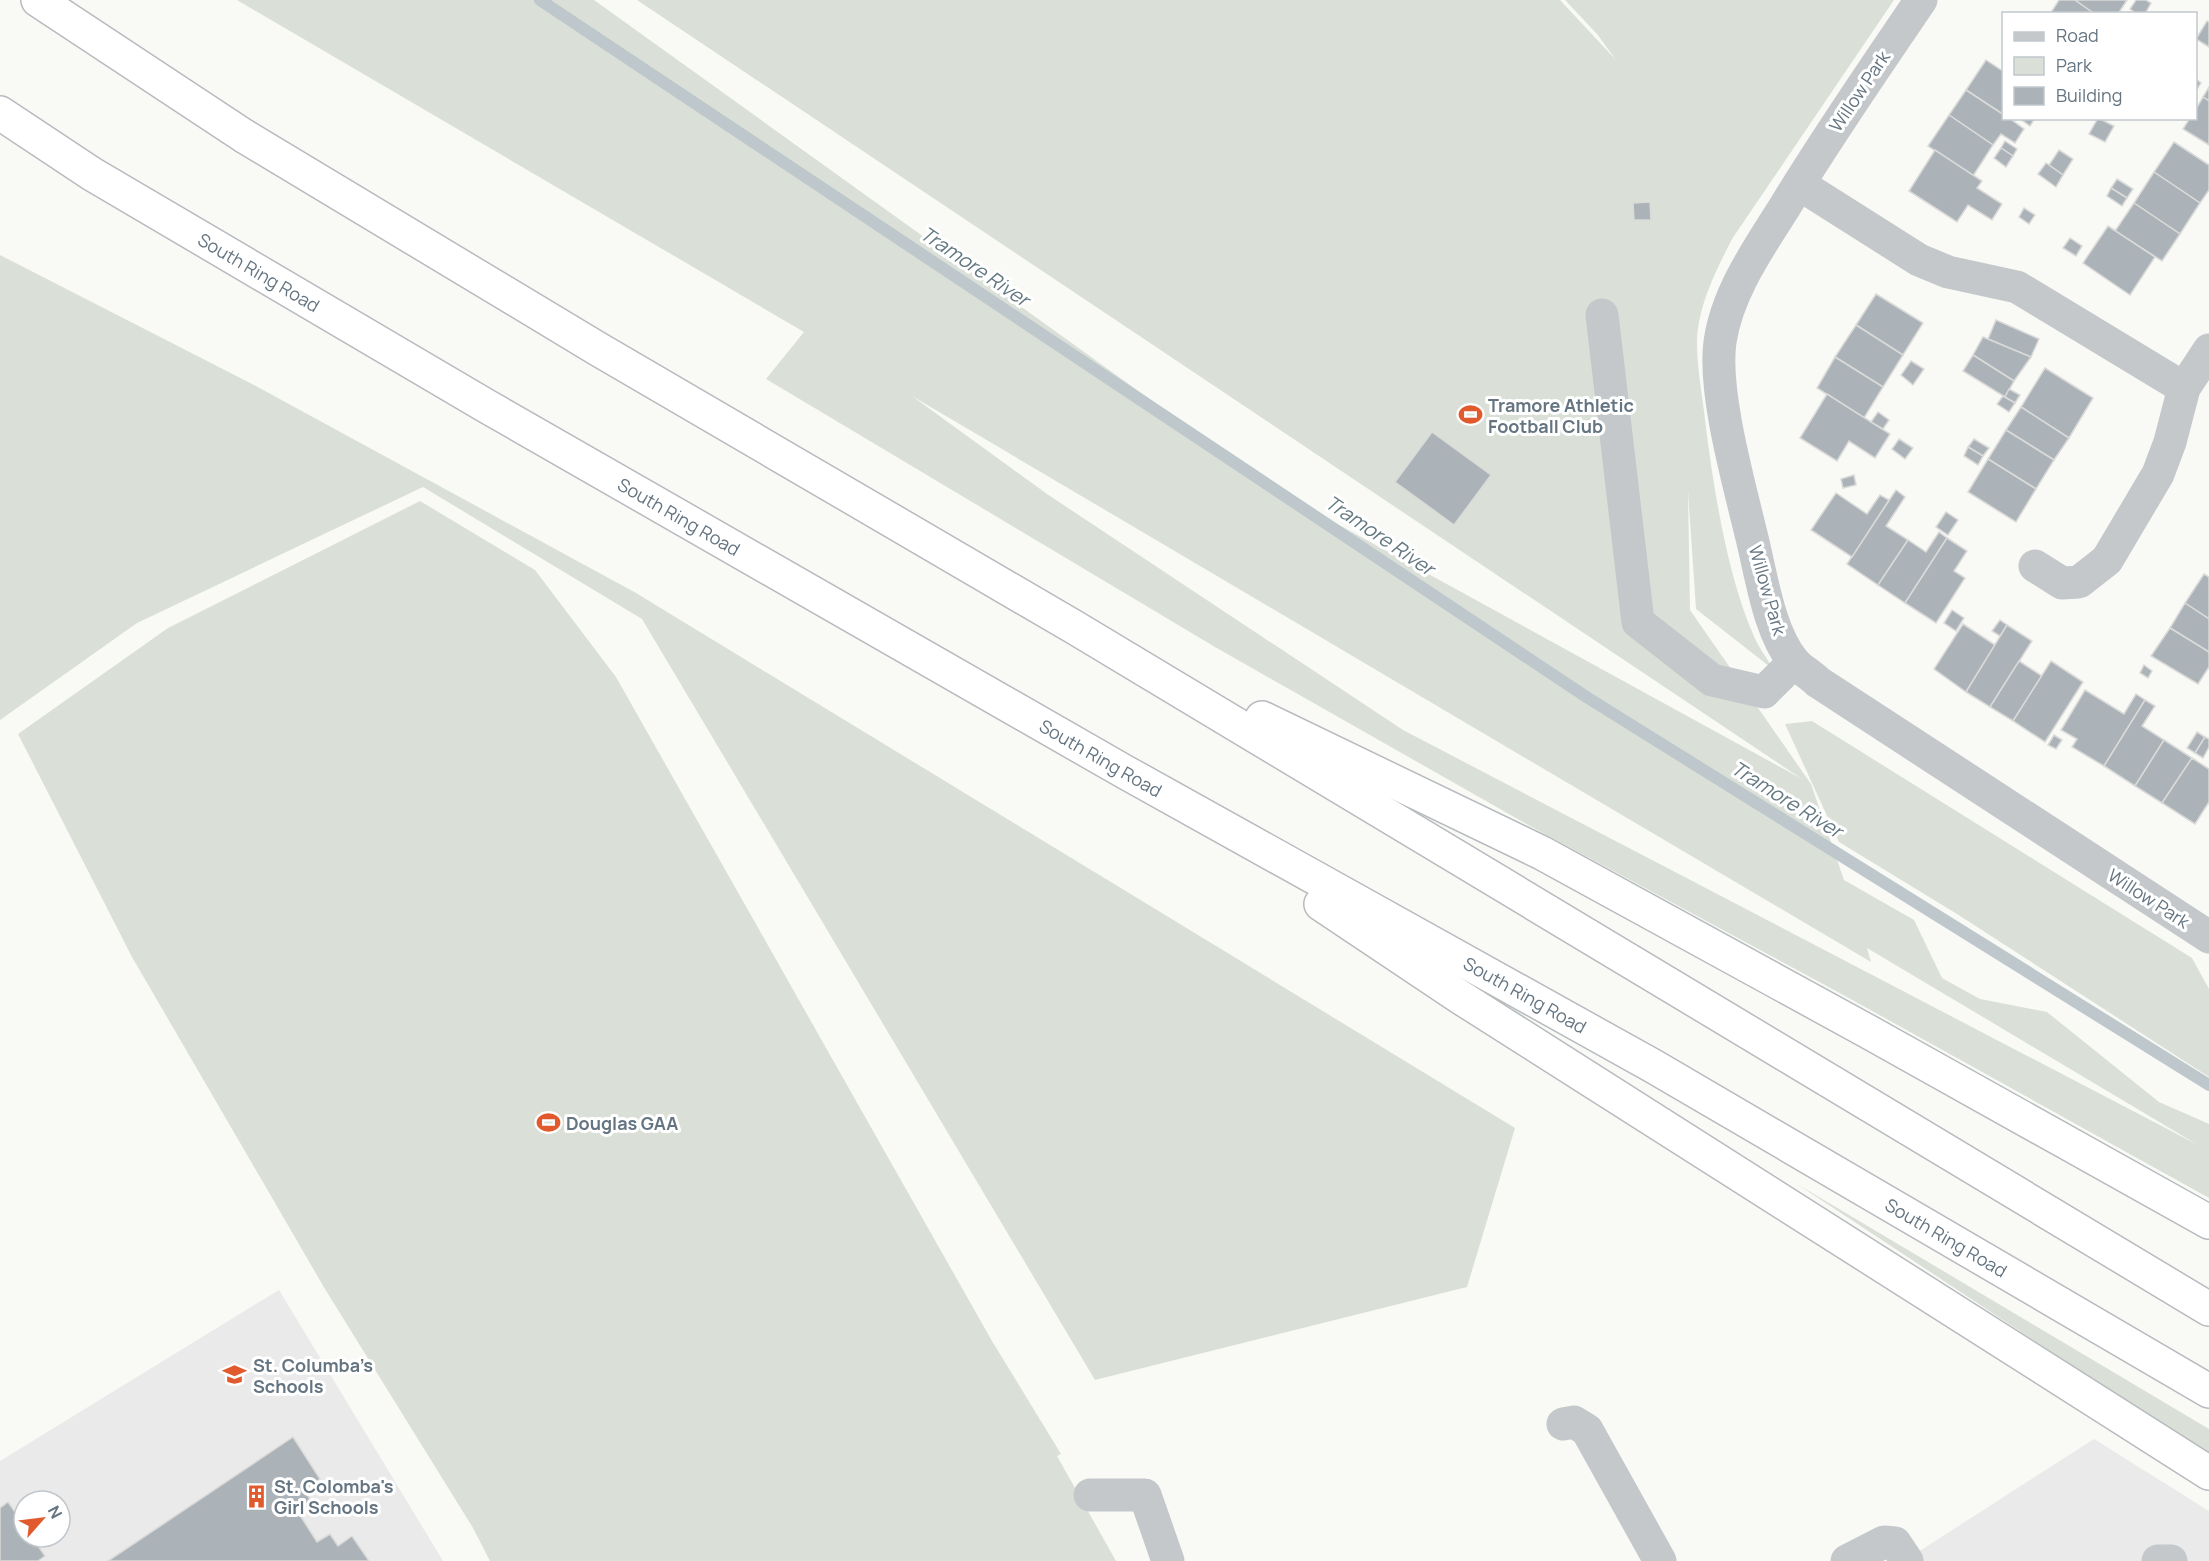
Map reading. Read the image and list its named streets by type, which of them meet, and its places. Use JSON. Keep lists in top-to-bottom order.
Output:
{
  "streets": {
    "highway": ["South Ring Road"],
    "street": ["Willow Park"]
  },
  "water": ["Tramore River"],
  "places": {
    "sports": ["Tramore Athletic Football Club", "Douglas GAA"],
    "school or university": ["St. Columba’s Schools"],
    "building": ["St. Colomba's Girl Schools"]
  },
  "legend": ["Road", "Park", "Building"],
  "north": "top right"
}
